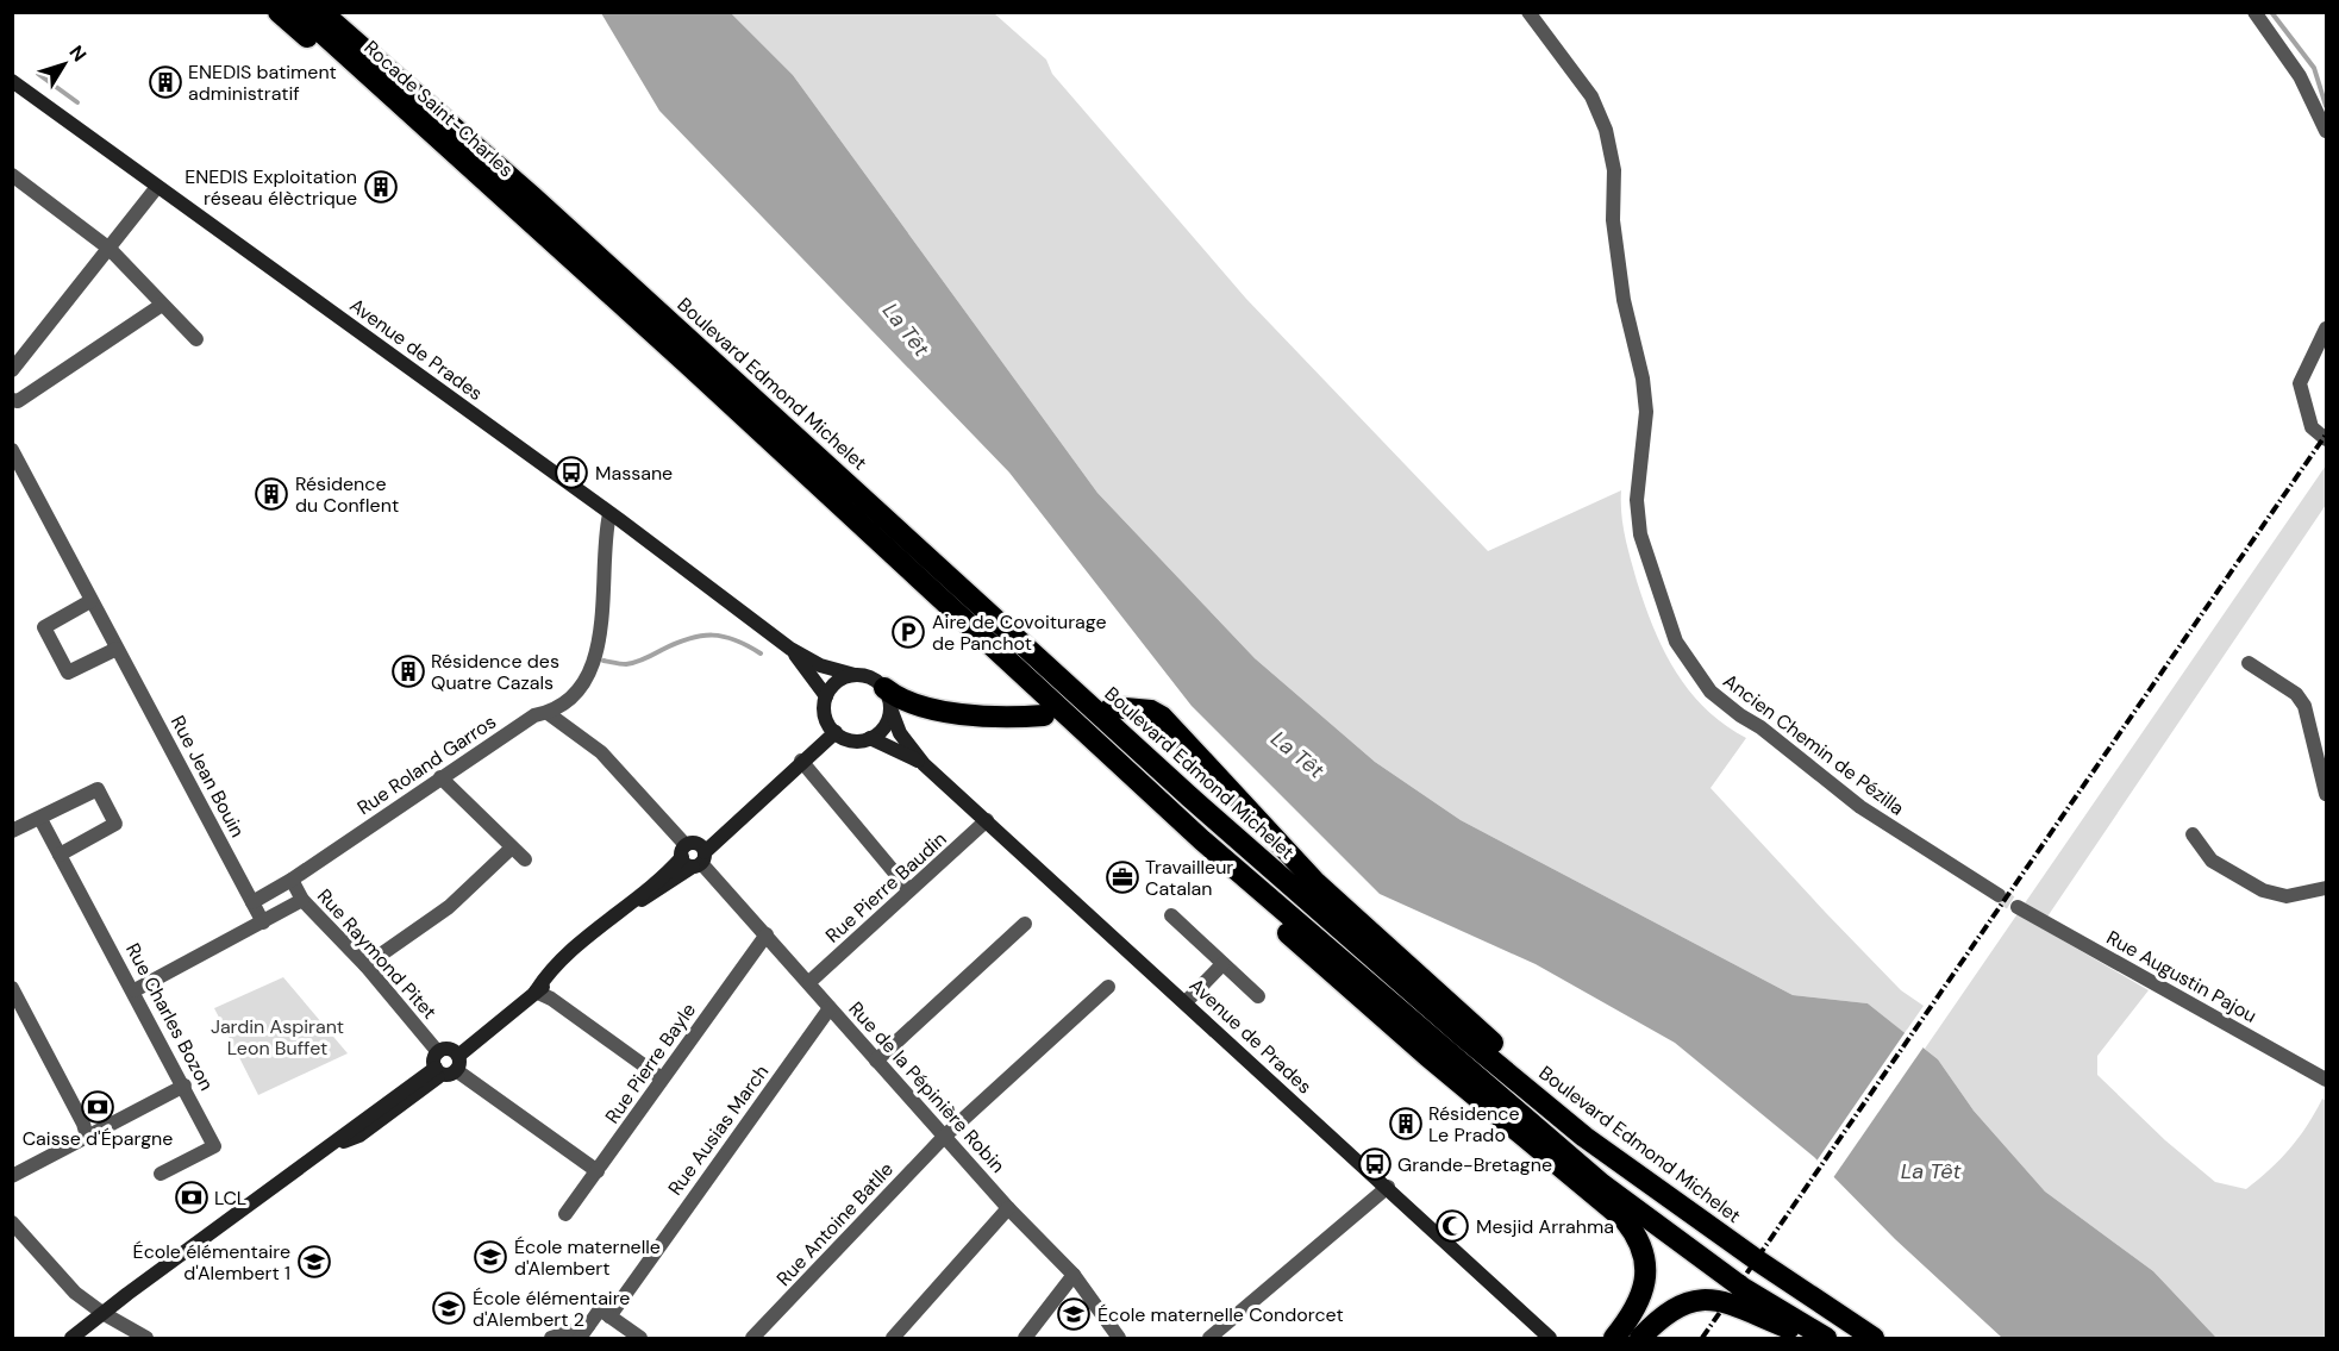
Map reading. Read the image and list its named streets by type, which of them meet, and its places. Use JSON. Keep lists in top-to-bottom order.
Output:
{
  "streets": {
    "highway": ["Rocade Saint-Charles", "Boulevard Edmond Michelet"],
    "main road": ["Avenue de Prades"],
    "street": [
      "Ancien Chemin de Pézilla",
      "Rue Roland Garros",
      "Rue Jean Bouin",
      "Rue Pierre Baudin",
      "Rue Raymond Pitet",
      "Rue Augustin Pajou",
      "Rue Charles Bozon",
      "Rue Pierre Bayle",
      "Rue de la Pépinière Robin",
      "Rue Ausias March",
      "Rue Antoine Batlle"
    ]
  },
  "crossings": [
    ["Rocade Saint-Charles", "Boulevard Edmond Michelet"],
    ["Avenue de Prades", "Rue Roland Garros"],
    ["Avenue de Prades", "Rue Pierre Baudin"],
    ["Rue Roland Garros", "Rue Jean Bouin"],
    ["Rue Roland Garros", "Rue Raymond Pitet"],
    ["Rue Roland Garros", "Rue de la Pépinière Robin"],
    ["Rue Pierre Baudin", "Rue de la Pépinière Robin"],
    ["Rue Raymond Pitet", "Rue Pierre Bayle"],
    ["Rue Pierre Bayle", "Rue de la Pépinière Robin"],
    ["Rue de la Pépinière Robin", "Rue Ausias March"],
    ["Rue de la Pépinière Robin", "Rue Antoine Batlle"]
  ],
  "water": ["La Têt"],
  "parks": ["Jardin Aspirant Leon Buffet"],
  "places": {
    "building": [
      "ENEDIS batiment administratif",
      "ENEDIS Exploitation réseau élèctrique",
      "Résidence du Conflent",
      "Résidence des Quatre Cazals",
      "Résidence Le Prado"
    ],
    "bus stop": ["Massane", "Grande-Bretagne"],
    "parking": ["Aire de Covoiturage de Panchot"],
    "office": ["Travailleur Catalan"],
    "bank": ["Caisse d'Épargne", "LCL"],
    "mosque": ["Mesjid Arrahma"],
    "school or university": [
      "École maternelle d'Alembert",
      "École élémentaire d'Alembert 1",
      "École élémentaire d'Alembert 2",
      "École maternelle Condorcet"
    ]
  },
  "north": "top right"
}
